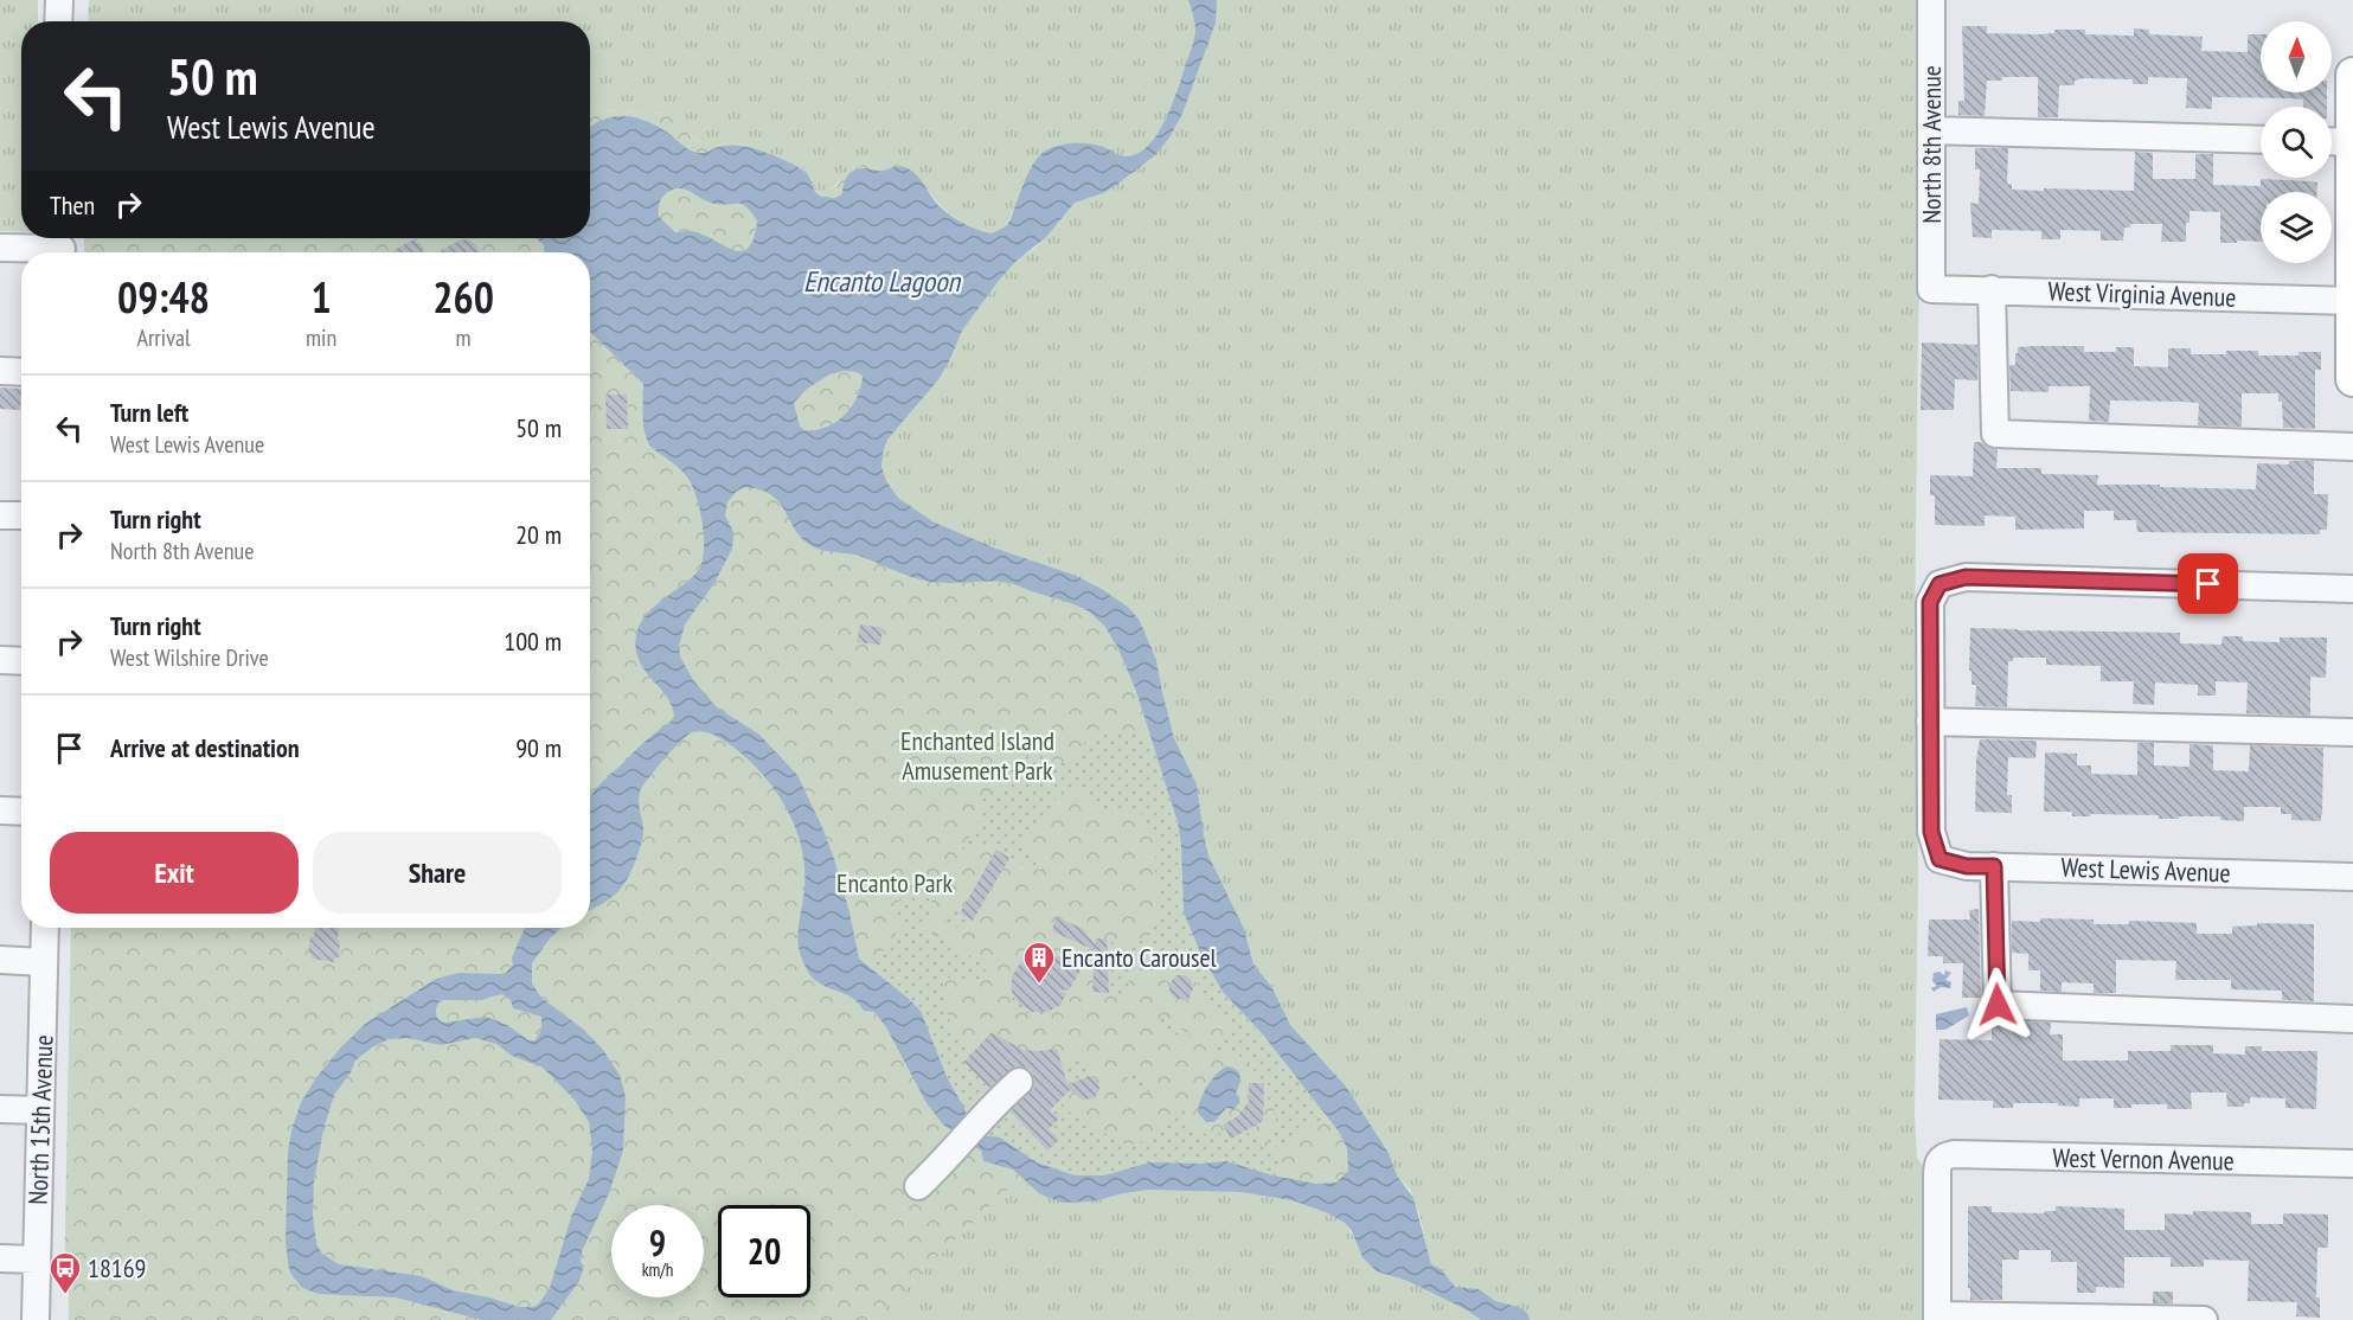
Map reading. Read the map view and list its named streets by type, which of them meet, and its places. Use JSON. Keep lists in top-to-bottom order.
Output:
{
  "streets": {
    "street": [
      "North 8th Avenue",
      "West Virginia Avenue",
      "West Lewis Avenue",
      "North 15th Avenue",
      "West Vernon Avenue"
    ]
  },
  "crossings": [
    ["North 8th Avenue", "West Virginia Avenue"]
  ],
  "water": ["Encanto Lagoon"],
  "parks": ["Enchanted Island Amusement Park", "Encanto Park"],
  "places": {
    "building": ["Encanto Carousel"],
    "bus stop": ["18169"]
  },
  "north": "top",
  "page": {
    "turn": ["50 m", "West Lewis Avenue"],
    "then": "Then",
    "eta": [
      "09:48",
      "Arrival",
      "1",
      "min",
      "260",
      "m"
    ],
    "list": [
      {
        "name": "Turn left",
        "note": "West Lewis Avenue",
        "value": "50 m"
      },
      {
        "name": "Turn right",
        "note": "North 8th Avenue",
        "value": "20 m"
      },
      {
        "name": "Turn right",
        "note": "West Wilshire Drive",
        "value": "100 m"
      },
      {
        "name": "Arrive at destination",
        "value": "90 m"
      }
    ],
    "buttons": ["Exit", "Share"],
    "speed": "9 km/h",
    "limit": "20"
  }
}
